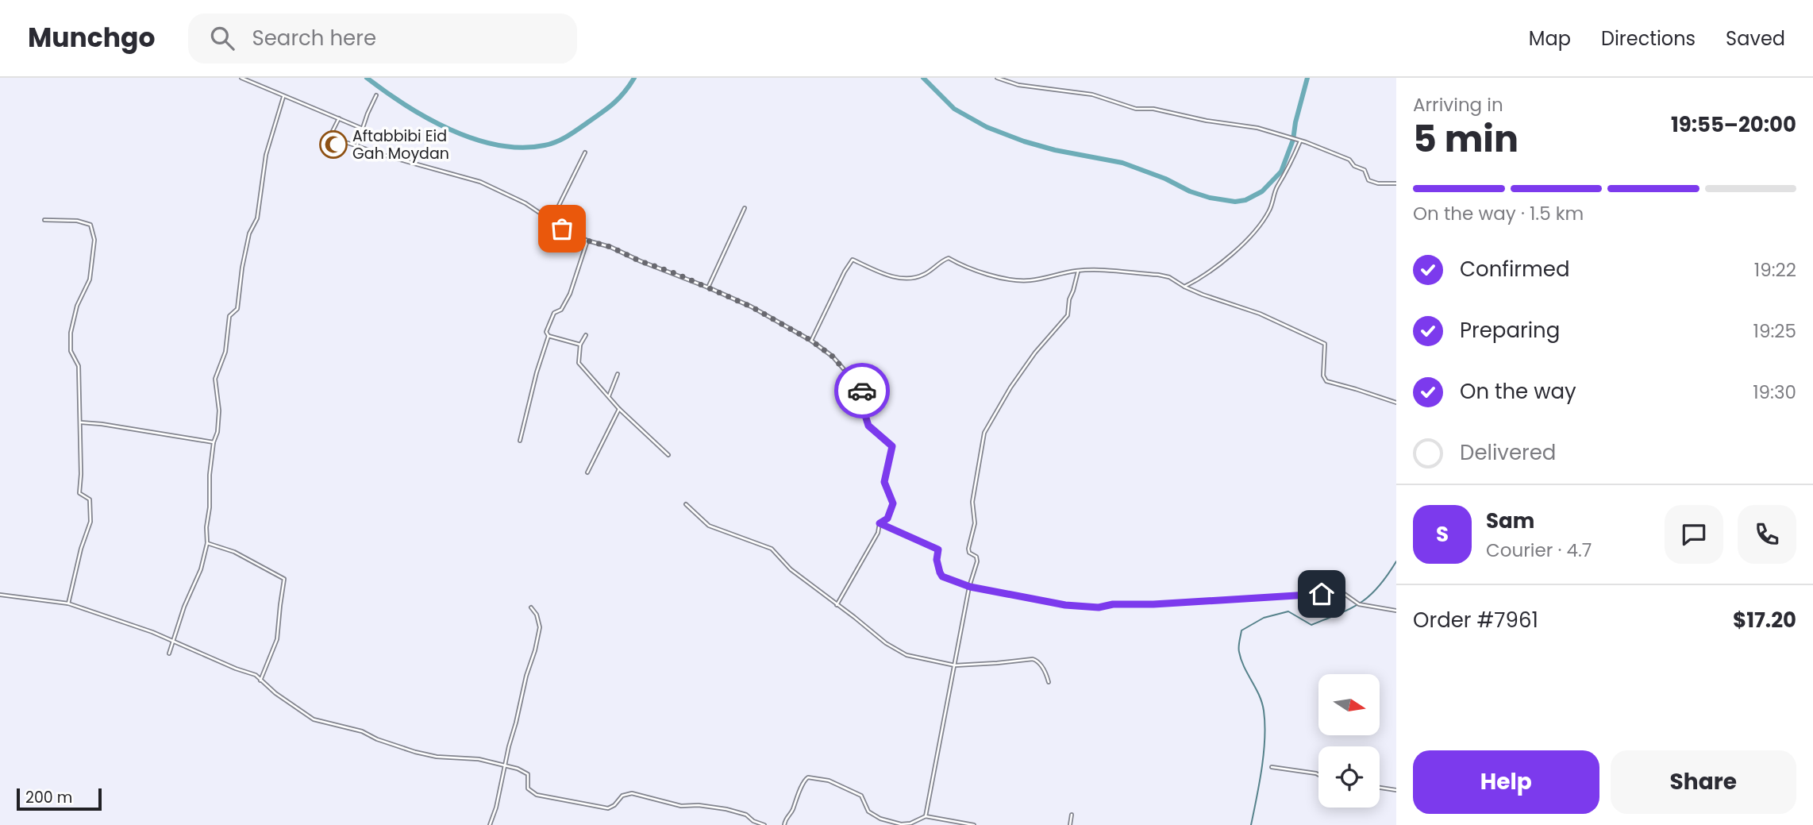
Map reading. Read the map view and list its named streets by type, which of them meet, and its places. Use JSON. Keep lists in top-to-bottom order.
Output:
{
  "places": {
    "mosque": ["Aftabbibi Eid Gah Moydan"]
  },
  "scale_bar": "200 m",
  "north": "right",
  "page": {
    "header": "Munchgo",
    "search": "Search here",
    "nav": ["Map", "Directions", "Saved"],
    "heading": ["5 min", "Arriving in", "19:55–20:00"],
    "panel": [
      "Sam",
      "Courier · 4.7",
      "Order #7961",
      "$17.20"
    ],
    "bar": "On the way · 1.5 km",
    "list": [
      ["Confirmed", "19:22"],
      ["Preparing", "19:25"],
      ["On the way", "19:30"],
      "Delivered"
    ],
    "round": "S",
    "buttons": ["Help", "Share"],
    "scale": "200 m"
  }
}
